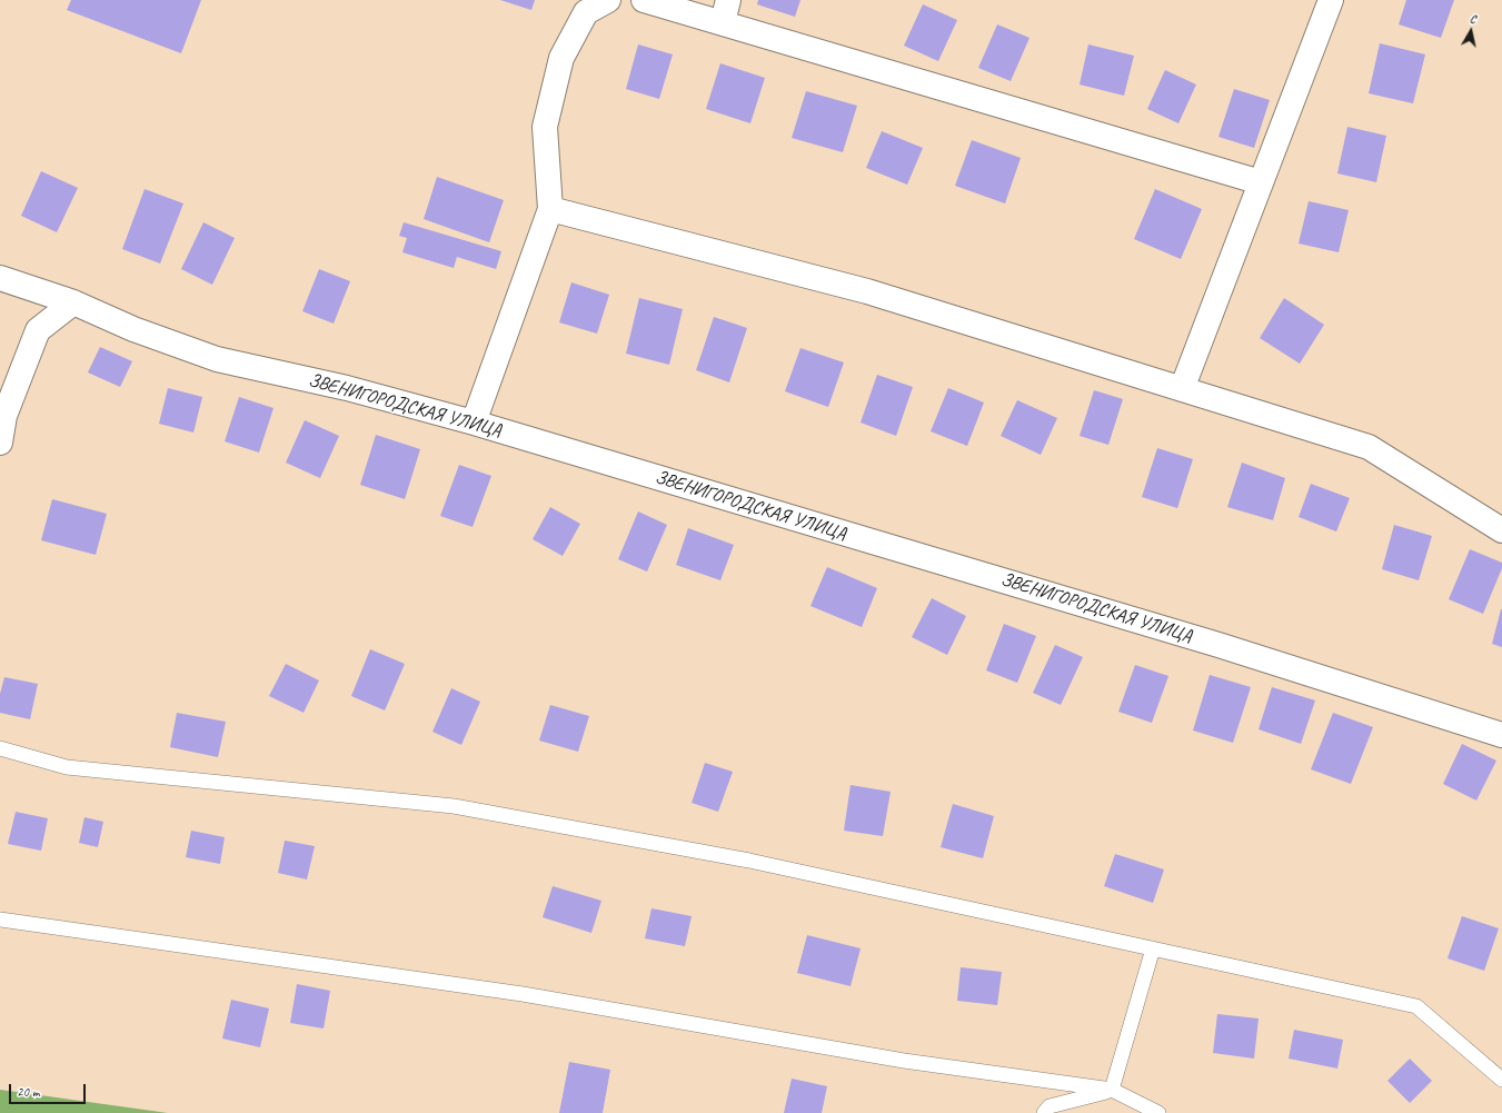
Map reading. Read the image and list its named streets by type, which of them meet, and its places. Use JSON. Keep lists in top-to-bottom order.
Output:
{
  "streets": {
    "street": ["ЗВЕНИГОРОДСКАЯ УЛИЦА"]
  },
  "scale_bar": "20 m",
  "north": "top"
}
